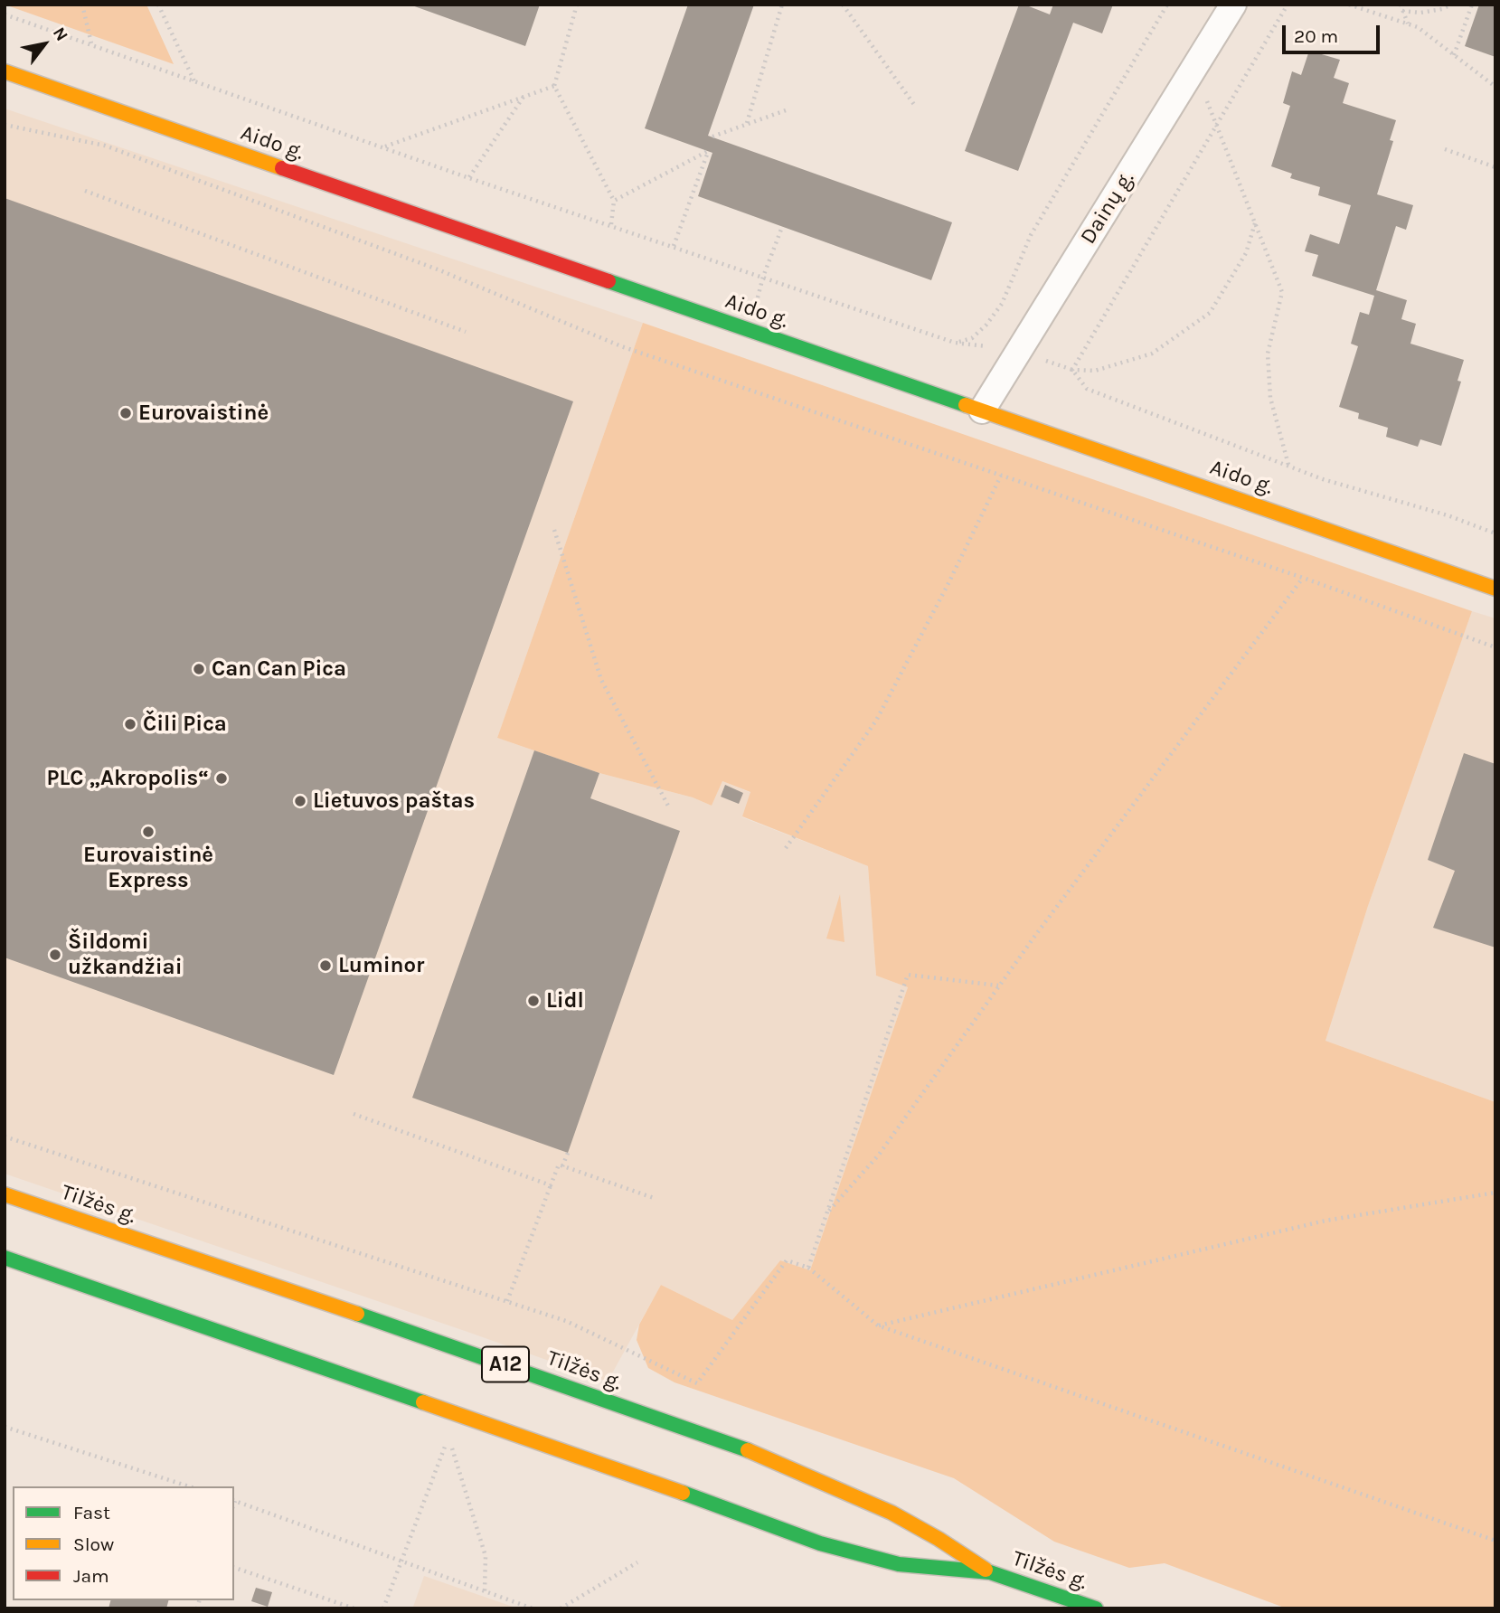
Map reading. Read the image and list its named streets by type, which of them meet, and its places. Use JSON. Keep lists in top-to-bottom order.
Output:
{
  "streets": {
    "main road": ["Aido g.", "Tilžės g.", "A12"],
    "street": ["Dainų g."]
  },
  "crossings": [
    ["Aido g.", "Dainų g."]
  ],
  "places": [
    "Eurovaistinė",
    "Can Can Pica",
    "Čili Pica",
    "PLC „Akropolis“",
    "Lietuvos paštas",
    "Eurovaistinė Express",
    "Šildomi užkandžiai",
    "Luminor",
    "Lidl"
  ],
  "legend": ["Fast", "Slow", "Jam"],
  "scale_bar": "20 m",
  "north": "top right"
}
